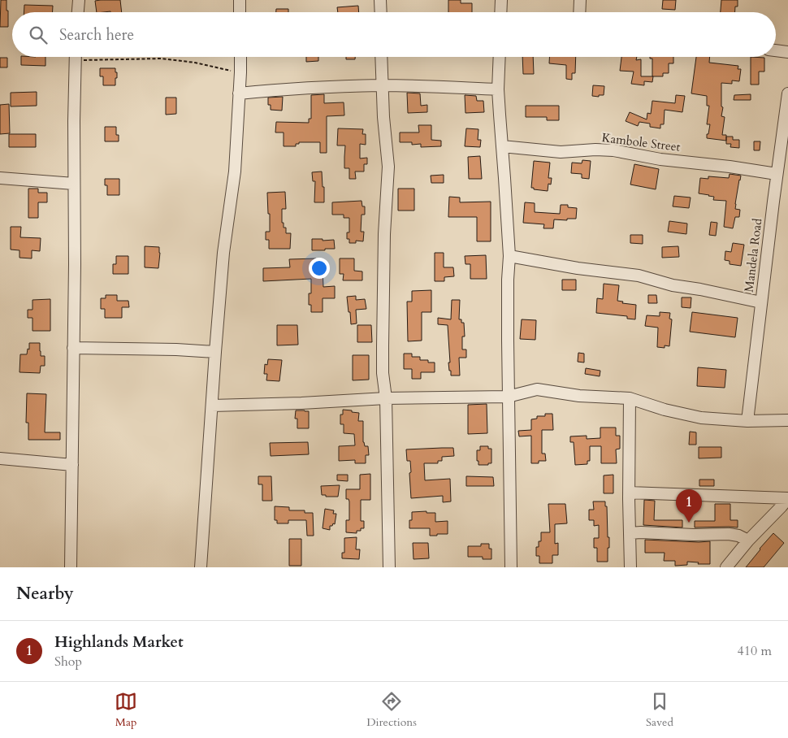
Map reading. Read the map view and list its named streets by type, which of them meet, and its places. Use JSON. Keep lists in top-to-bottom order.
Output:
{
  "streets": {
    "street": ["Kambole Street", "Mandela Road"]
  },
  "crossings": [
    ["Kambole Street", "Mandela Road"]
  ],
  "page": {
    "search": "Search here",
    "pins": "1",
    "heading": "Nearby",
    "list": [
      {
        "mark": "1",
        "name": "Highlands Market",
        "note": "Shop",
        "value": "410 m"
      }
    ],
    "nav": ["Map", "Directions", "Saved"]
  }
}
